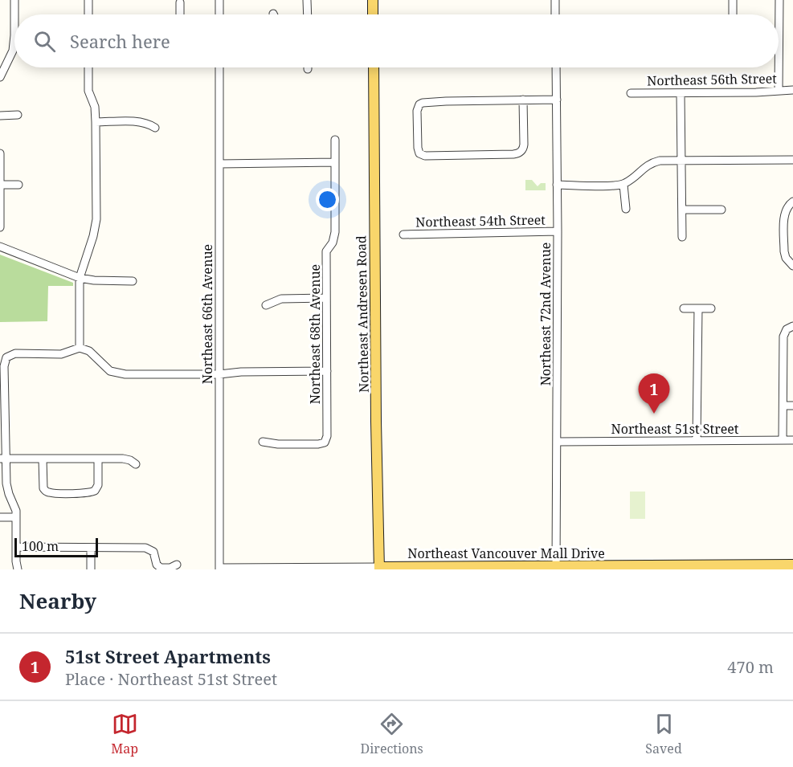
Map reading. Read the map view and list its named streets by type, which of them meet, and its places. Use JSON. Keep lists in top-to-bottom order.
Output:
{
  "streets": {
    "main road": ["Northeast Andresen Road", "Northeast Vancouver Mall Drive"],
    "street": [
      "Northeast 56th Street",
      "Northeast 54th Street",
      "Northeast 66th Avenue",
      "Northeast 72nd Avenue",
      "Northeast 68th Avenue",
      "Northeast 51st Street"
    ]
  },
  "crossings": [
    ["Northeast 54th Street", "Northeast 72nd Avenue"],
    ["Northeast 66th Avenue", "Northeast Vancouver Mall Drive"],
    ["Northeast Andresen Road", "Northeast Vancouver Mall Drive"],
    ["Northeast 72nd Avenue", "Northeast 51st Street"],
    ["Northeast 72nd Avenue", "Northeast Vancouver Mall Drive"]
  ],
  "scale_bar": "100 m",
  "page": {
    "search": "Search here",
    "pins": "1",
    "scale": "100 m",
    "heading": "Nearby",
    "list": [
      {
        "mark": "1",
        "name": "51st Street Apartments",
        "note": "Place · Northeast 51st Street",
        "value": "470 m"
      }
    ],
    "nav": ["Map", "Directions", "Saved"]
  }
}
